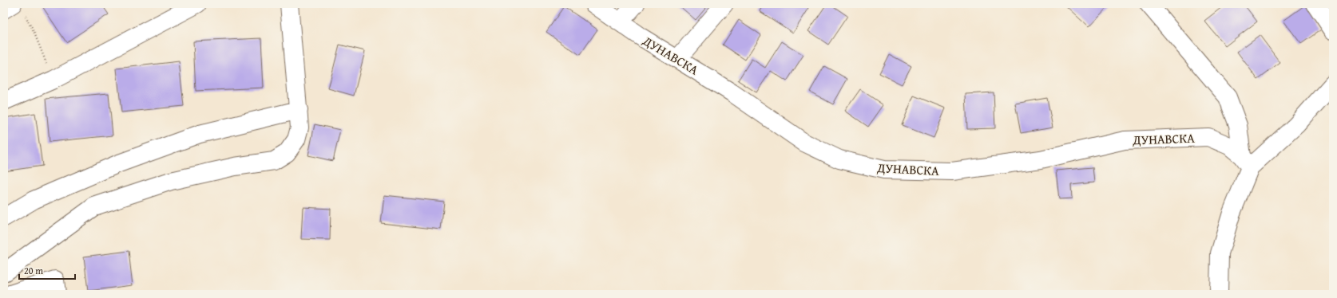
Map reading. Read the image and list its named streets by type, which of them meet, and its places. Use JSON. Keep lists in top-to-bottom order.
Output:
{
  "streets": {
    "street": ["ДУНАВСКА"]
  },
  "scale_bar": "20 m"
}
